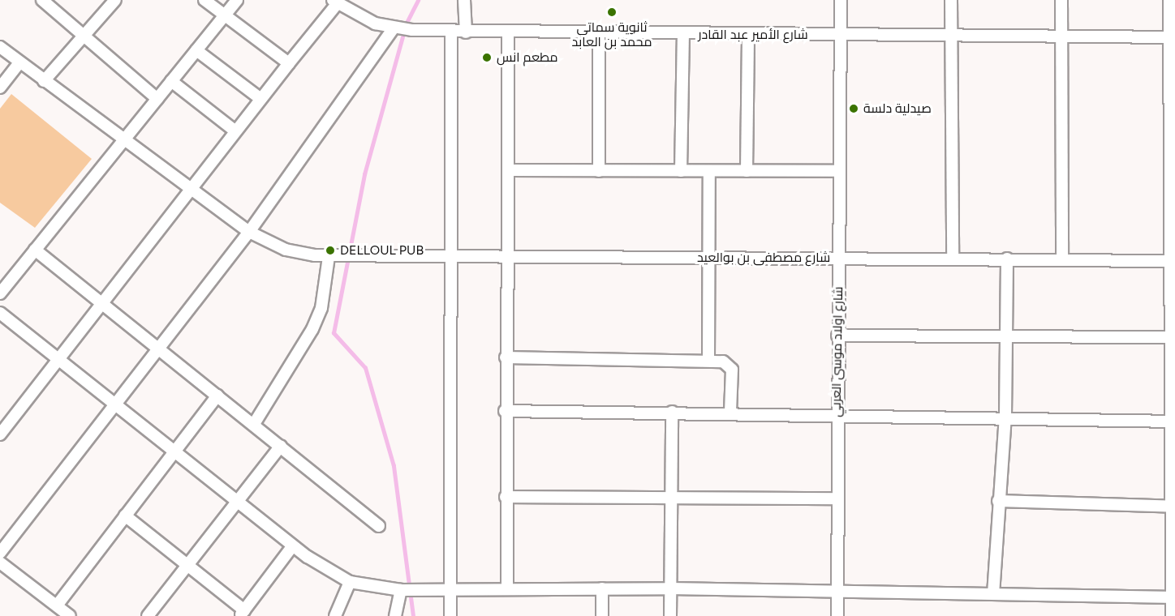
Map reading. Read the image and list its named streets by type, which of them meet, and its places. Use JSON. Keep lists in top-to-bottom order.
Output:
{
  "streets": {
    "street": ["شارع الأمير عبد القادر", "شارع مصطفى بن بوالعيد", "شارع اولاد موسى العربي"]
  },
  "crossings": [
    ["شارع الأمير عبد القادر", "شارع اولاد موسى العربي"],
    ["شارع مصطفى بن بوالعيد", "شارع اولاد موسى العربي"]
  ],
  "places": [
    "ثانوية سماتي محمد بن العابد",
    "مطعم انس",
    "صيدلية دلسة",
    "DELLOUL PUB"
  ]
}
